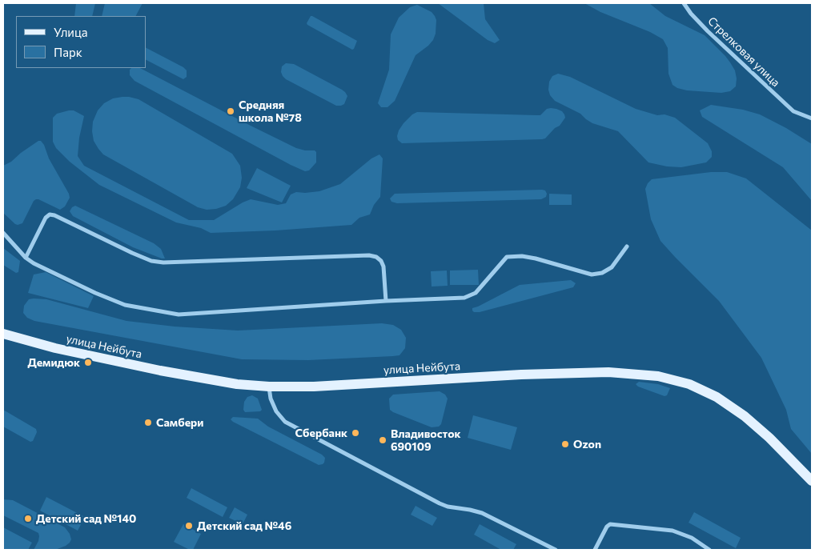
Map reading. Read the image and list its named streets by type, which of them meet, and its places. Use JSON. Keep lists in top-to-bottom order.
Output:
{
  "streets": {
    "main road": ["улица Нейбута"],
    "street": ["Стрелковая улица"]
  },
  "places": [
    "Средняя школа №78",
    "Демидюк",
    "Самбери",
    "Сбербанк",
    "Владивосток 690109",
    "Ozon",
    "Детский сад №140",
    "Детский сад №46"
  ],
  "legend": ["Улица", "Парк"]
}
